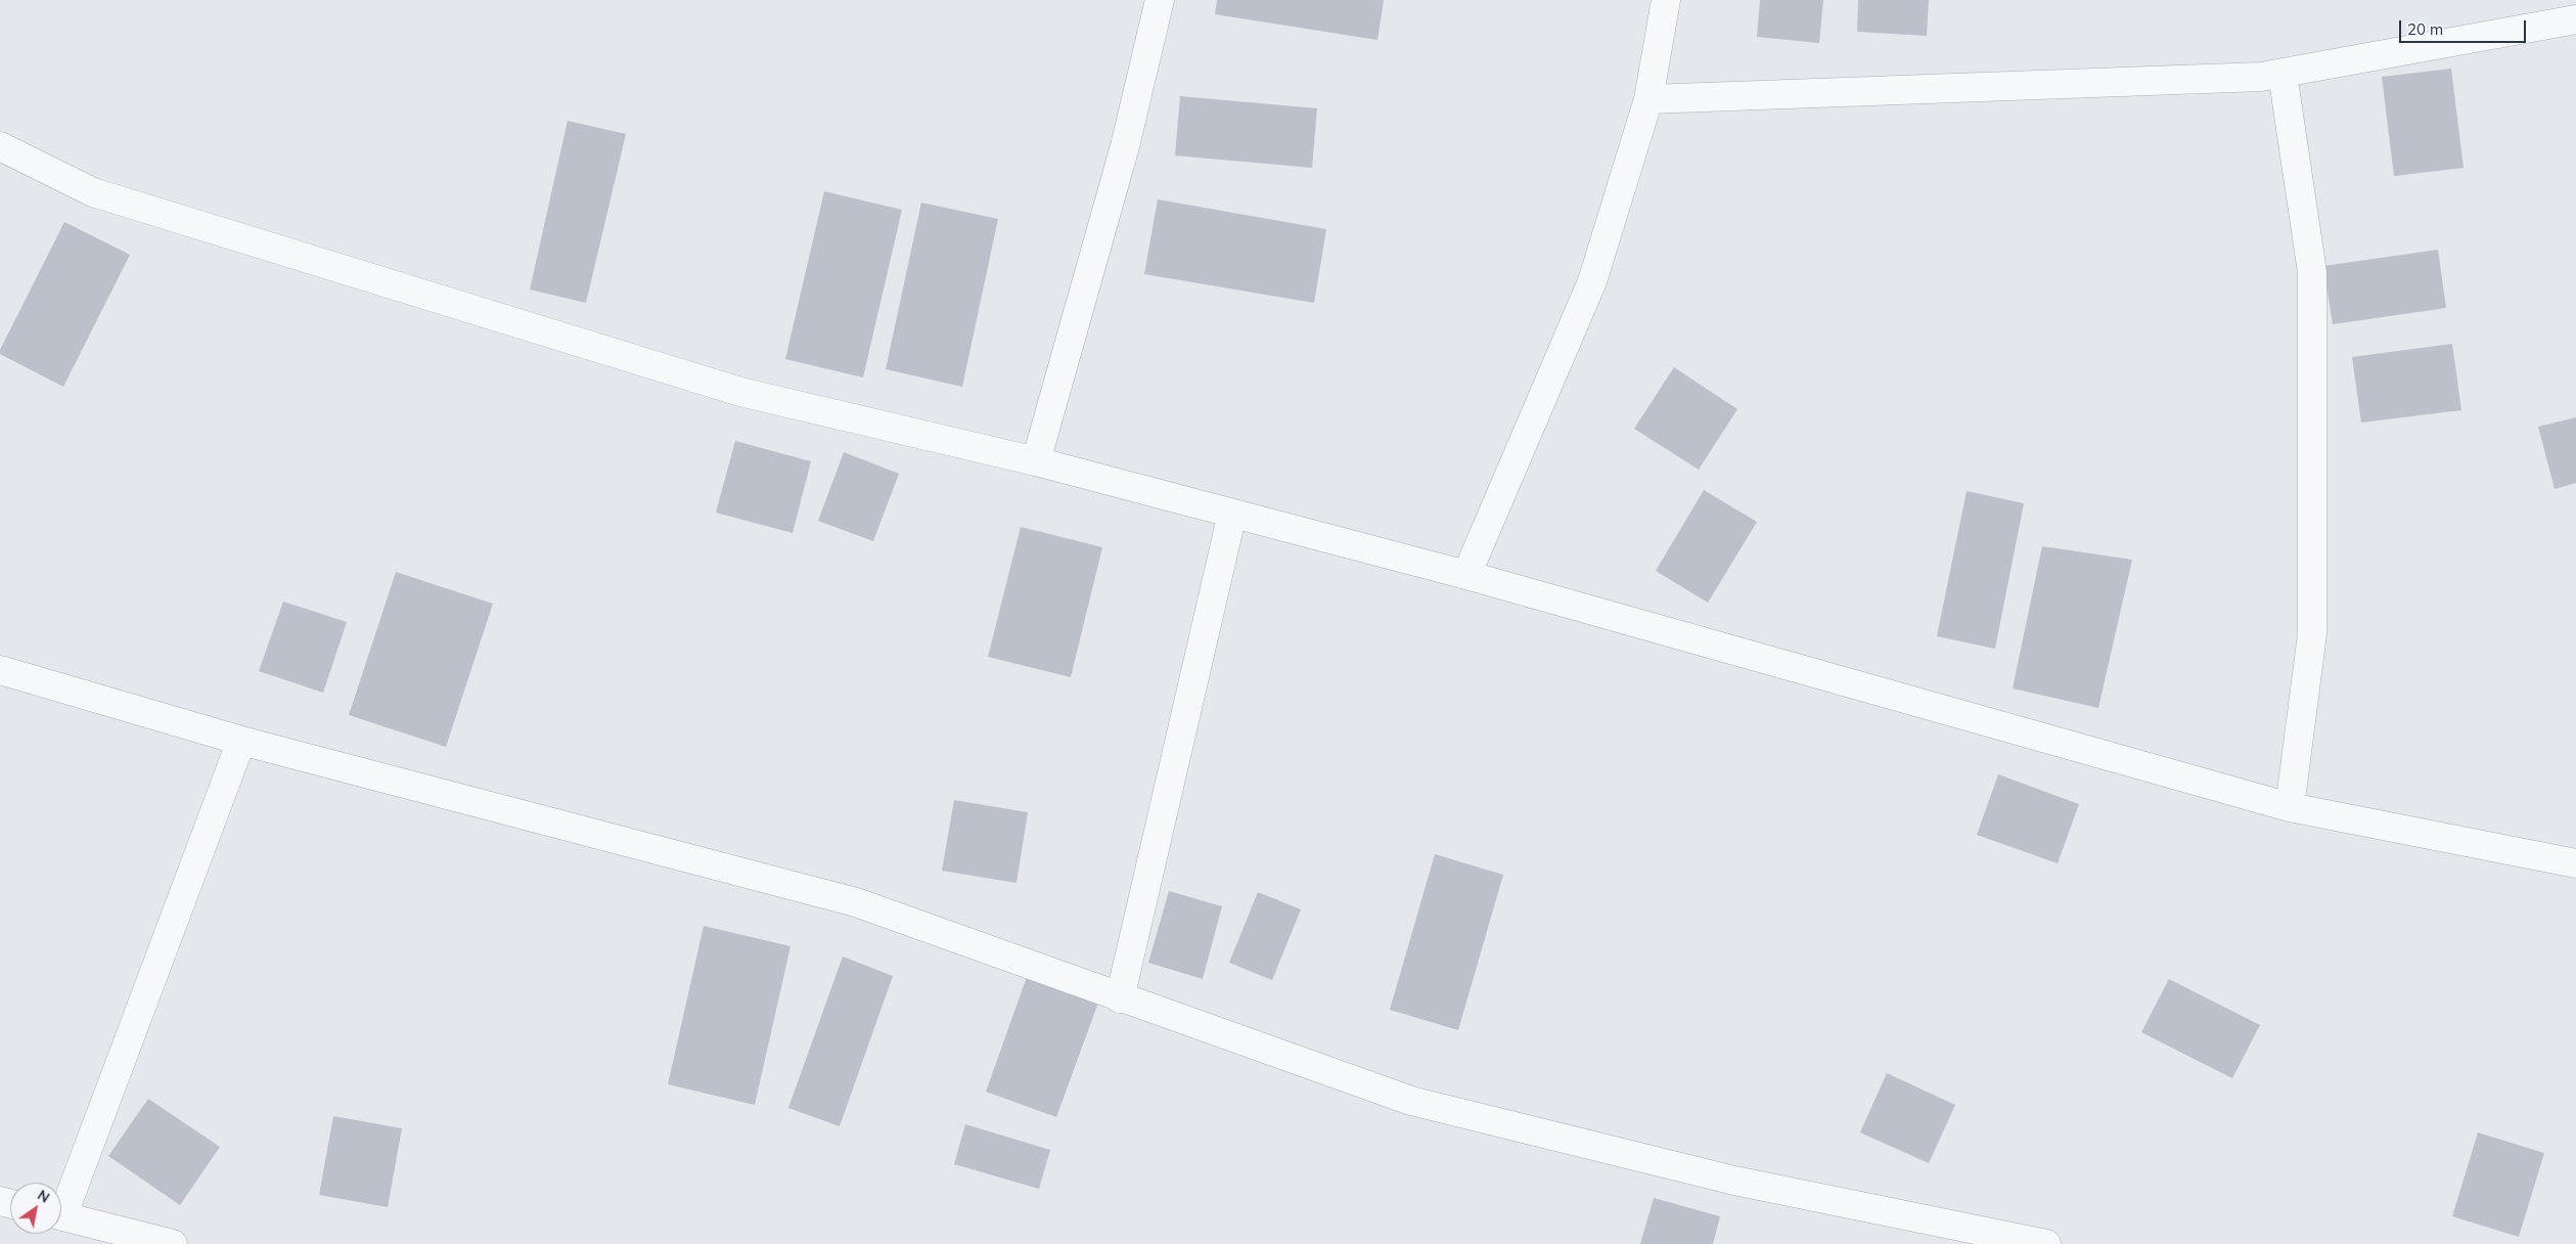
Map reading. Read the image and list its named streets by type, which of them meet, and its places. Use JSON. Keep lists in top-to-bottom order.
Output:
{
  "scale_bar": "20 m",
  "north": "top right"
}
